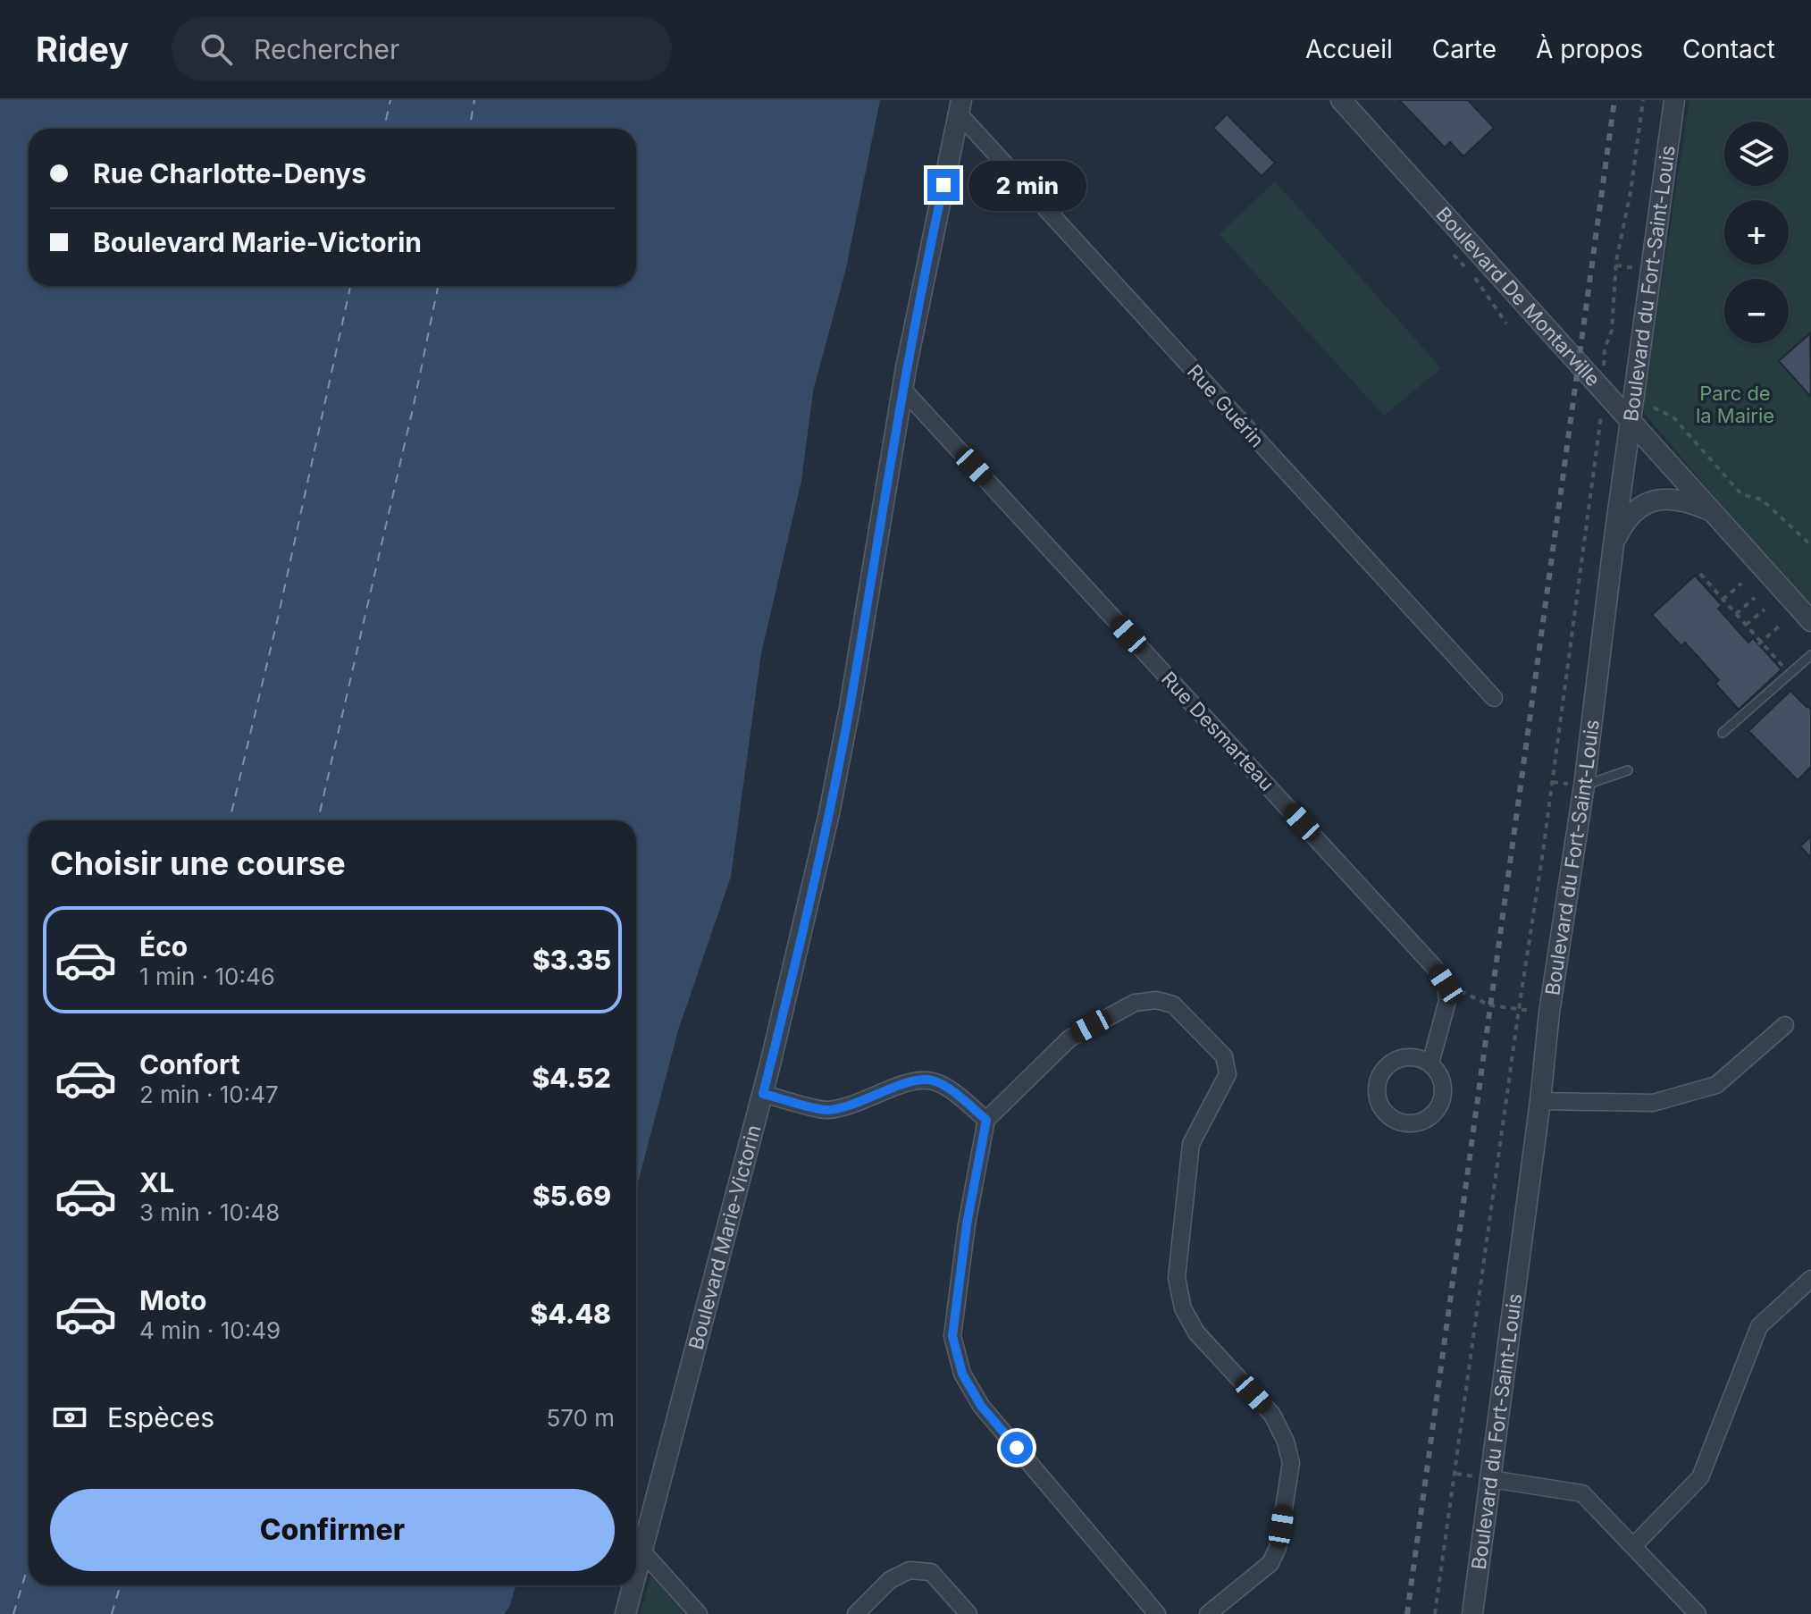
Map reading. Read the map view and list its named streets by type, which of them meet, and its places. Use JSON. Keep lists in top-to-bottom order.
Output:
{
  "streets": {
    "street": [
      "Boulevard du Fort-Saint-Louis",
      "Boulevard De Montarville",
      "Rue Guérin",
      "Rue Desmarteau",
      "Boulevard Marie-Victorin"
    ]
  },
  "crossings": [
    ["Boulevard du Fort-Saint-Louis", "Boulevard De Montarville"],
    ["Rue Guérin", "Boulevard Marie-Victorin"],
    ["Rue Desmarteau", "Boulevard Marie-Victorin"]
  ],
  "parks": ["Parc de la Mairie"],
  "page": {
    "header": "Ridey",
    "search": "Rechercher",
    "nav": [
      "Accueil",
      "Carte",
      "À propos",
      "Contact"
    ],
    "map_buttons": ["+", "−"],
    "banner": ["Rue Charlotte-Denys", "Boulevard Marie-Victorin"],
    "bubble": "2 min",
    "heading": "Choisir une course",
    "list": [
      {
        "name": "Éco",
        "note": "1 min · 10:46",
        "value": "$3.35"
      },
      {
        "name": "Confort",
        "note": "2 min · 10:47",
        "value": "$4.52"
      },
      {
        "name": "XL",
        "note": "3 min · 10:48",
        "value": "$5.69"
      },
      {
        "name": "Moto",
        "note": "4 min · 10:49",
        "value": "$4.48"
      }
    ],
    "pay": ["Espèces", "570 m"],
    "buttons": "Confirmer"
  }
}
